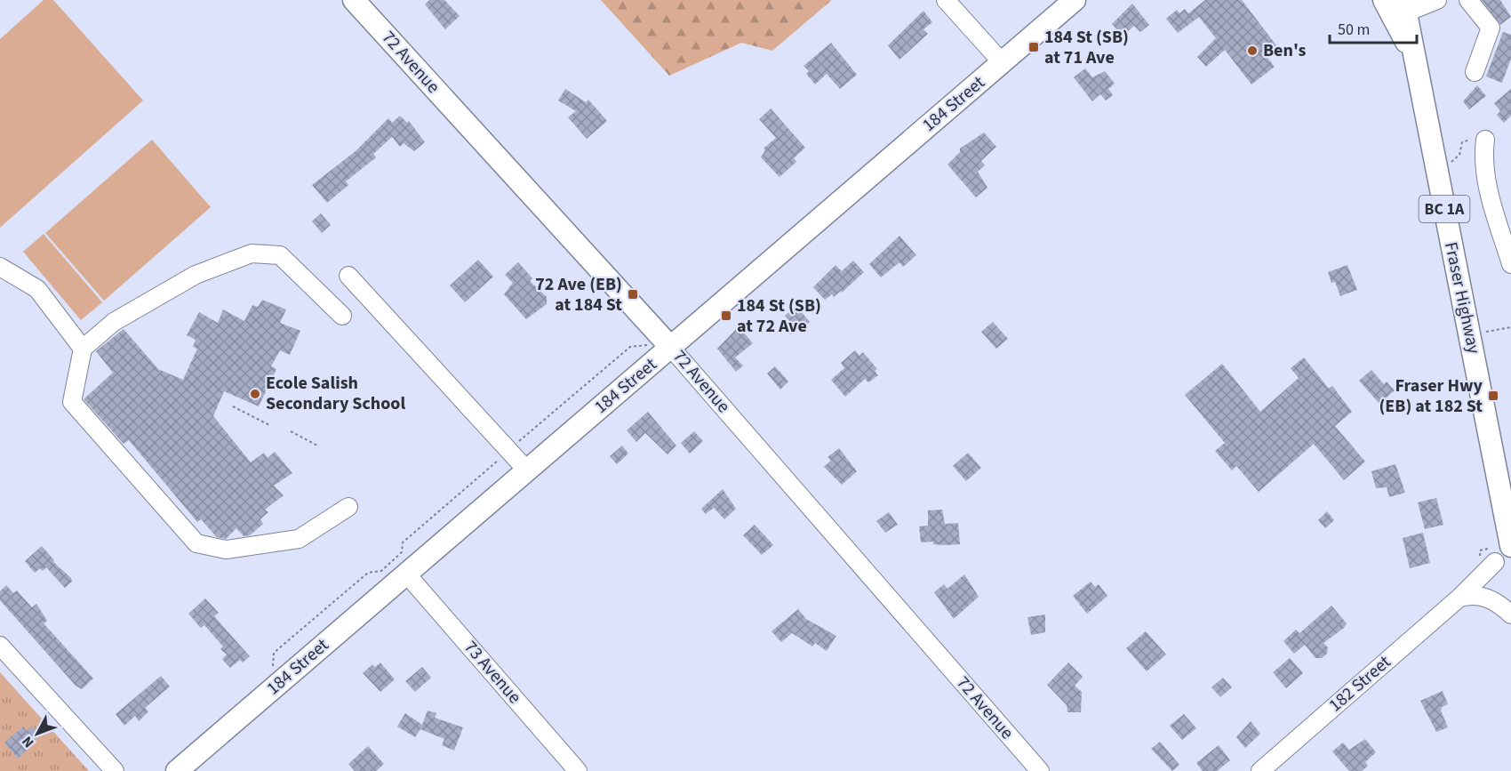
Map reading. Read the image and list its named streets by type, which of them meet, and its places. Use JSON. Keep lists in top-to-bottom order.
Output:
{
  "streets": {
    "main road": [
      "72 Avenue",
      "184 Street",
      "BC 1A",
      "Fraser Highway"
    ],
    "street": ["73 Avenue", "182 Street"]
  },
  "crossings": [
    ["72 Avenue", "184 Street"],
    ["184 Street", "73 Avenue"]
  ],
  "places": {
    "transit": [
      "184 St (SB) at 71 Ave",
      "72 Ave (EB) at 184 St",
      "184 St (SB) at 72 Ave",
      "Fraser Hwy (EB) at 182 St"
    ],
    "other": ["Ben's", "Ecole Salish Secondary School"]
  },
  "scale_bar": "50 m",
  "north": "bottom left"
}
